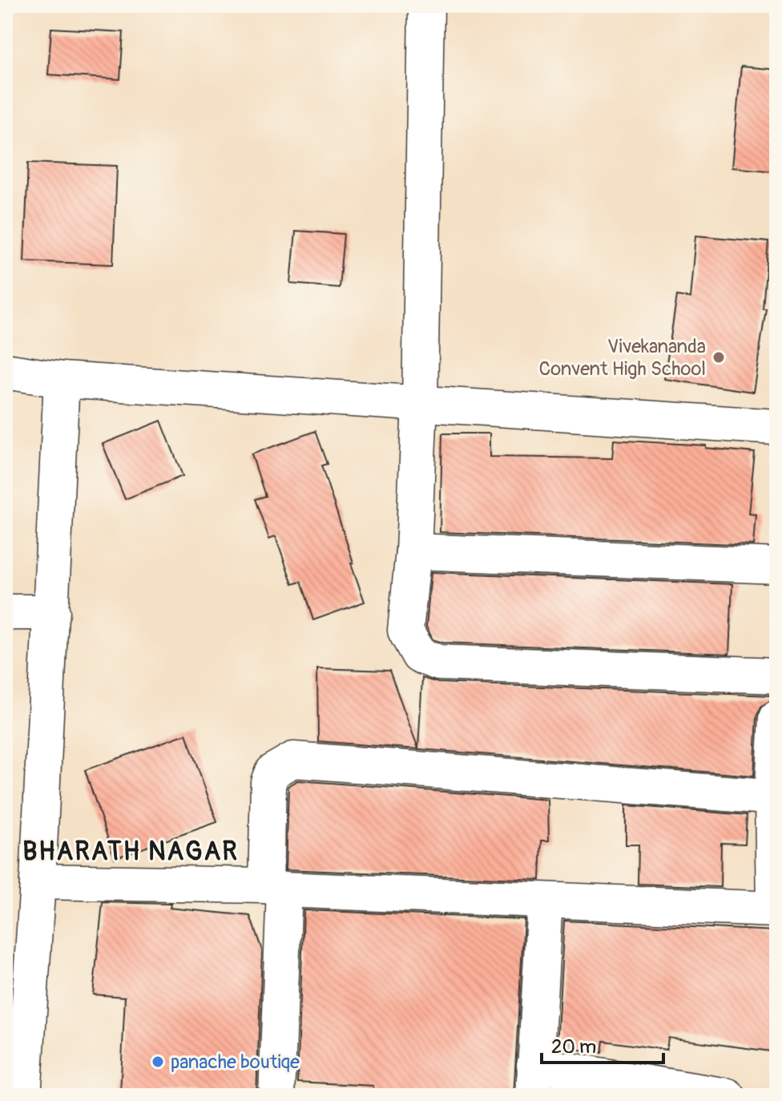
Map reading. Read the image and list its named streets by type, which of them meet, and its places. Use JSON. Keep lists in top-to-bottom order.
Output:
{
  "districts": ["BHARATH NAGAR"],
  "places": ["Vivekananda Convent High School", "panache boutiqe"],
  "scale_bar": "20 m"
}
